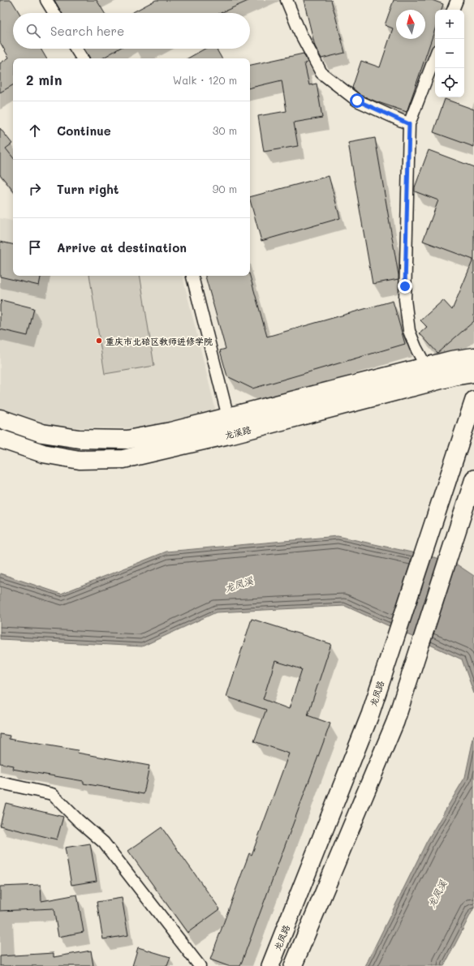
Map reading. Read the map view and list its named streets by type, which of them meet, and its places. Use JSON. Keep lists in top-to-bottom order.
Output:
{
  "streets": {
    "highway": ["龙溪路"],
    "main road": ["龙凤路"]
  },
  "water": ["龙凤溪"],
  "places": ["重庆市北碚区教师进修学院"],
  "north": "top",
  "page": {
    "map_buttons": ["+", "−"],
    "search": "Search here",
    "heading": ["2 min", "Walk · 120 m"],
    "list": [
      ["Continue", "30 m"],
      ["Turn right", "90 m"],
      "Arrive at destination"
    ]
  }
}
